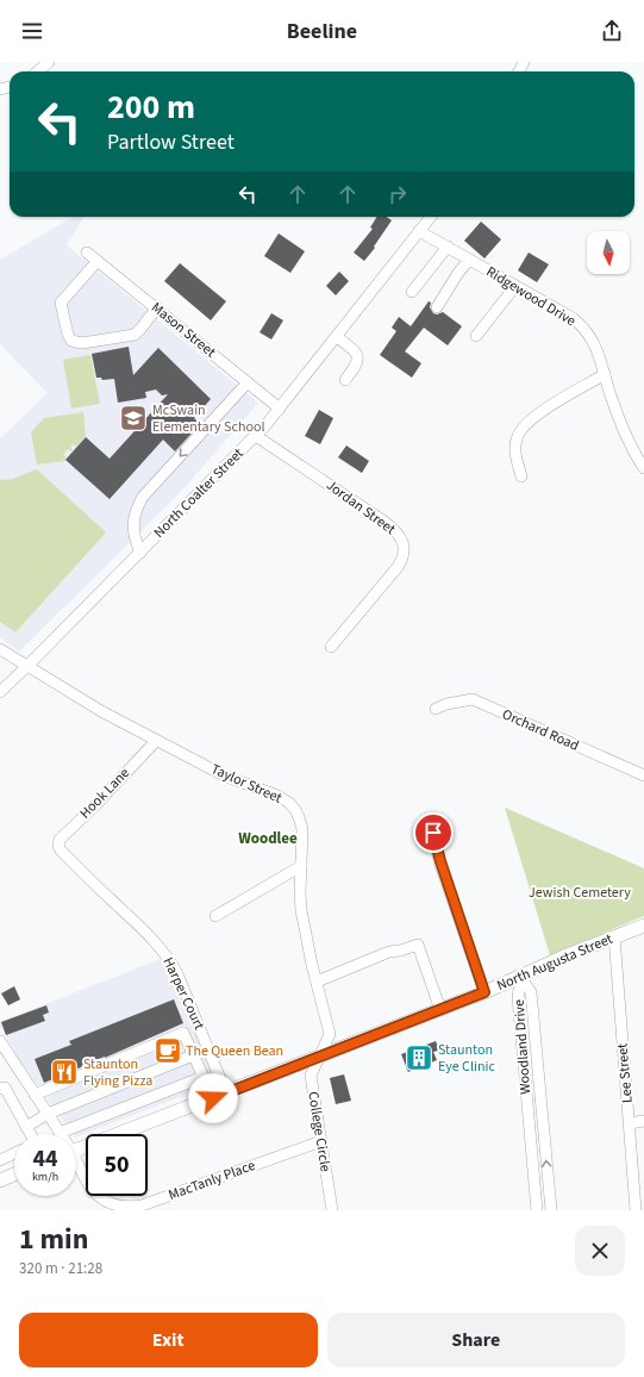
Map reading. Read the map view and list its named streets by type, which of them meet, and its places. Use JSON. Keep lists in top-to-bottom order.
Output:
{
  "streets": {
    "main road": ["North Augusta Street"],
    "street": [
      "Ridgewood Drive",
      "Mason Street",
      "North Coalter Street",
      "Jordan Street",
      "Orchard Road",
      "Taylor Street",
      "Hook Lane",
      "Harper Court",
      "Woodland Drive",
      "Lee Street",
      "College Circle",
      "MacTanly Place"
    ]
  },
  "crossings": [
    ["Ridgewood Drive", "North Coalter Street"],
    ["Mason Street", "North Coalter Street"],
    ["North Coalter Street", "Jordan Street"],
    ["North Coalter Street", "Taylor Street"],
    ["Taylor Street", "Hook Lane"],
    ["Taylor Street", "North Augusta Street"],
    ["Taylor Street", "College Circle"],
    ["Hook Lane", "Harper Court"],
    ["North Augusta Street", "Harper Court"],
    ["North Augusta Street", "Woodland Drive"],
    ["North Augusta Street", "Lee Street"],
    ["North Augusta Street", "College Circle"],
    ["College Circle", "MacTanly Place"]
  ],
  "districts": ["Woodlee"],
  "parks": ["Jewish Cemetery"],
  "places": {
    "school or university": ["McSwain Elementary School"],
    "cafe": ["The Queen Bean"],
    "building": ["Staunton Eye Clinic"],
    "restaurant": ["Staunton Flying Pizza"]
  },
  "north": "bottom",
  "page": {
    "header": "Beeline",
    "turn": ["200 m", "Partlow Street"],
    "speed": "44 km/h",
    "limit": "50",
    "heading": ["1 min", "320 m · 21:28"],
    "buttons": ["Exit", "Share"]
  }
}
